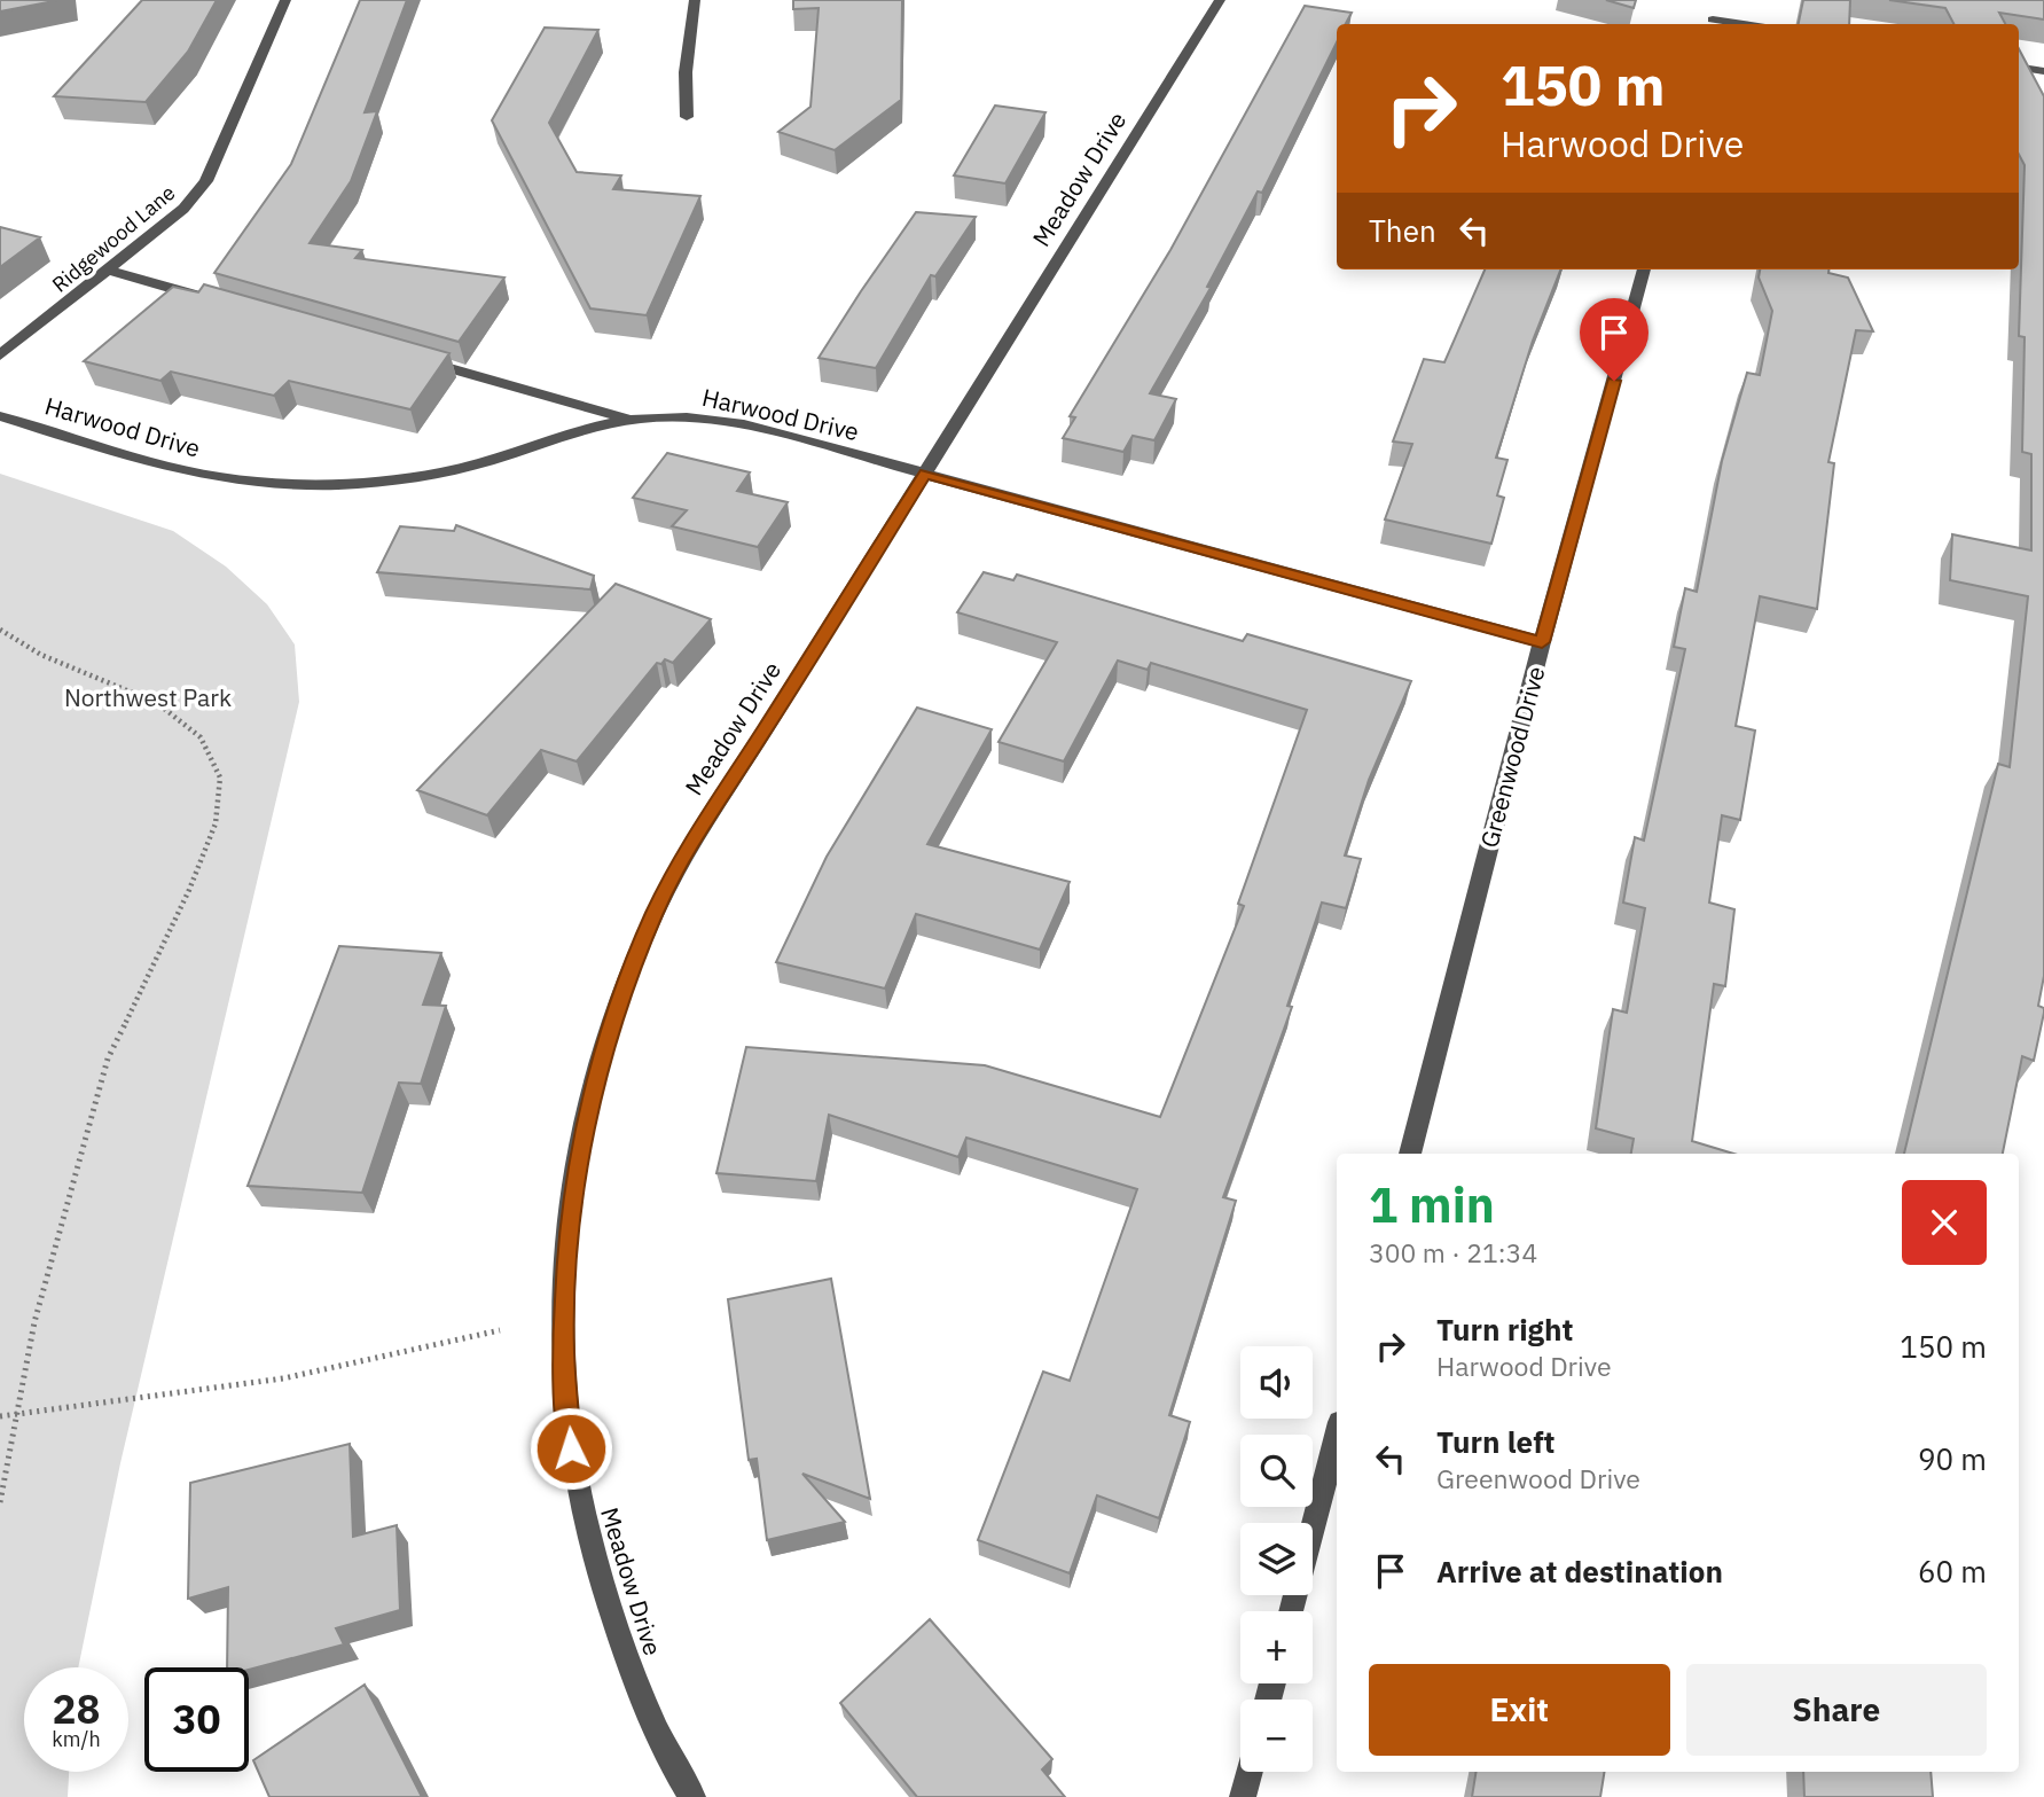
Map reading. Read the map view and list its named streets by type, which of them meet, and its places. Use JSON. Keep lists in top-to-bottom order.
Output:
{
  "streets": {
    "street": [
      "Meadow Drive",
      "Ridgewood Lane",
      "Harwood Drive",
      "Greenwood Drive"
    ]
  },
  "crossings": [
    ["Meadow Drive", "Harwood Drive"],
    ["Harwood Drive", "Greenwood Drive"]
  ],
  "parks": ["Northwest Park"],
  "page": {
    "turn": ["150 m", "Harwood Drive"],
    "then": "Then",
    "heading": ["1 min", "300 m · 21:34"],
    "list": [
      {
        "name": "Turn right",
        "note": "Harwood Drive",
        "value": "150 m"
      },
      {
        "name": "Turn left",
        "note": "Greenwood Drive",
        "value": "90 m"
      },
      {
        "name": "Arrive at destination",
        "value": "60 m"
      }
    ],
    "map_buttons": ["+", "−"],
    "buttons": ["Exit", "Share"],
    "speed": "28 km/h",
    "limit": "30"
  }
}
